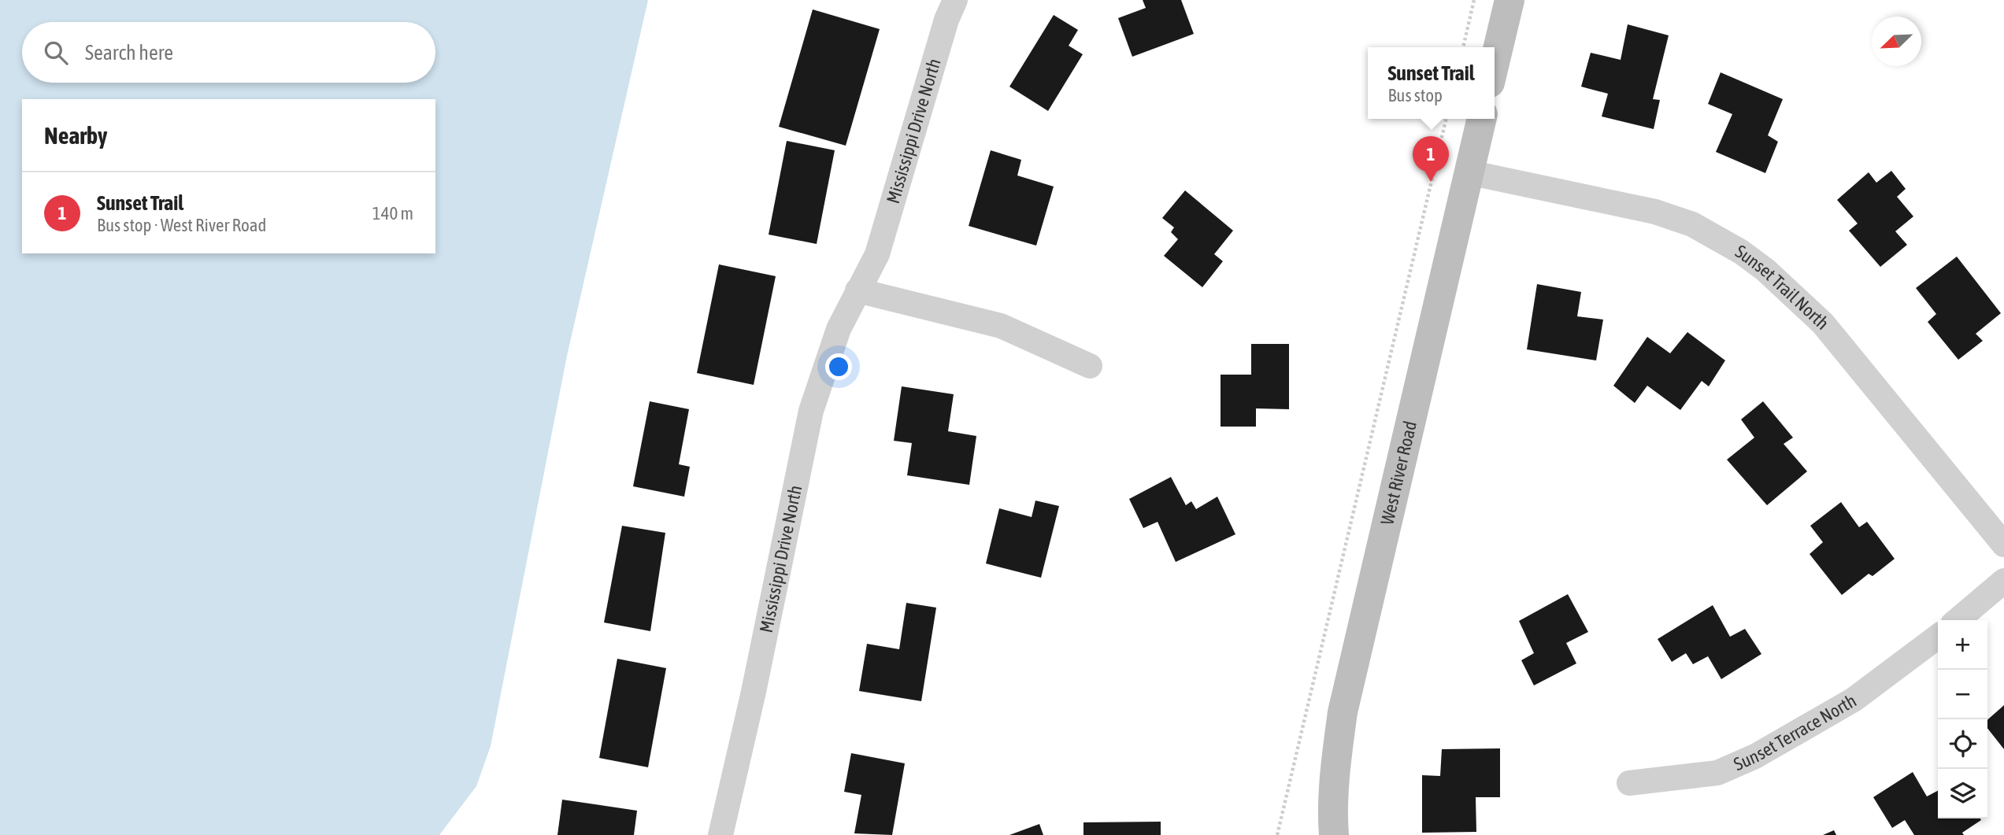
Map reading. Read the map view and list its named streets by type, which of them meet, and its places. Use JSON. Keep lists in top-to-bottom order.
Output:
{
  "streets": {
    "street": [
      "Mississippi Drive North",
      "Sunset Trail North",
      "West River Road",
      "Sunset Terrace North"
    ]
  },
  "crossings": [
    ["Sunset Trail North", "West River Road"]
  ],
  "north": "bottom left",
  "page": {
    "search": "Search here",
    "popup": ["Sunset Trail", "Bus stop"],
    "heading": "Nearby",
    "pins": "1",
    "list": [
      {
        "mark": "1",
        "name": "Sunset Trail",
        "note": "Bus stop · West River Road",
        "value": "140 m"
      }
    ],
    "map_buttons": ["+", "−"]
  }
}
